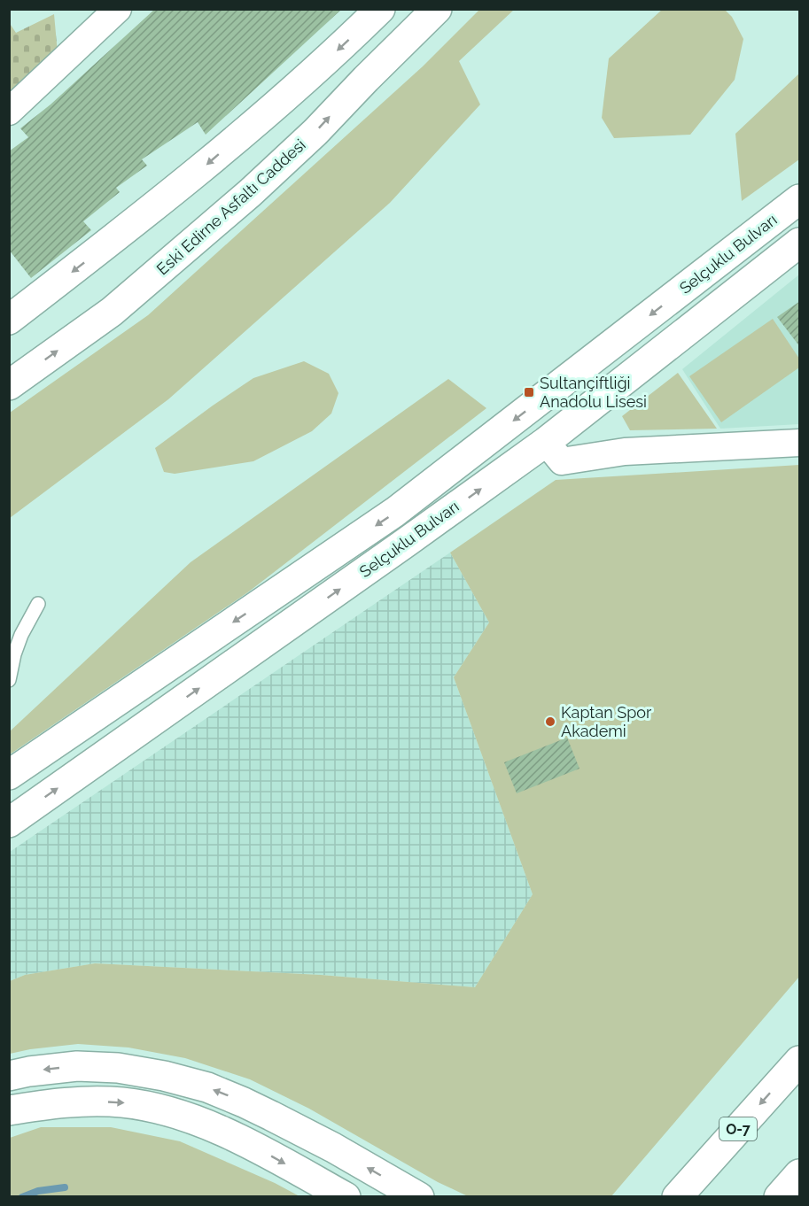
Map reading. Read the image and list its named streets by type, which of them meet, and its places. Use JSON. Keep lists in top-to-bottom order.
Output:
{
  "streets": {
    "main road": ["Eski Edirne Asfaltı Caddesi", "Selçuklu Bulvarı", "O-7"]
  },
  "places": {
    "transit": ["Sultançiftliği Anadolu Lisesi"],
    "other": ["Kaptan Spor Akademi"]
  }
}
